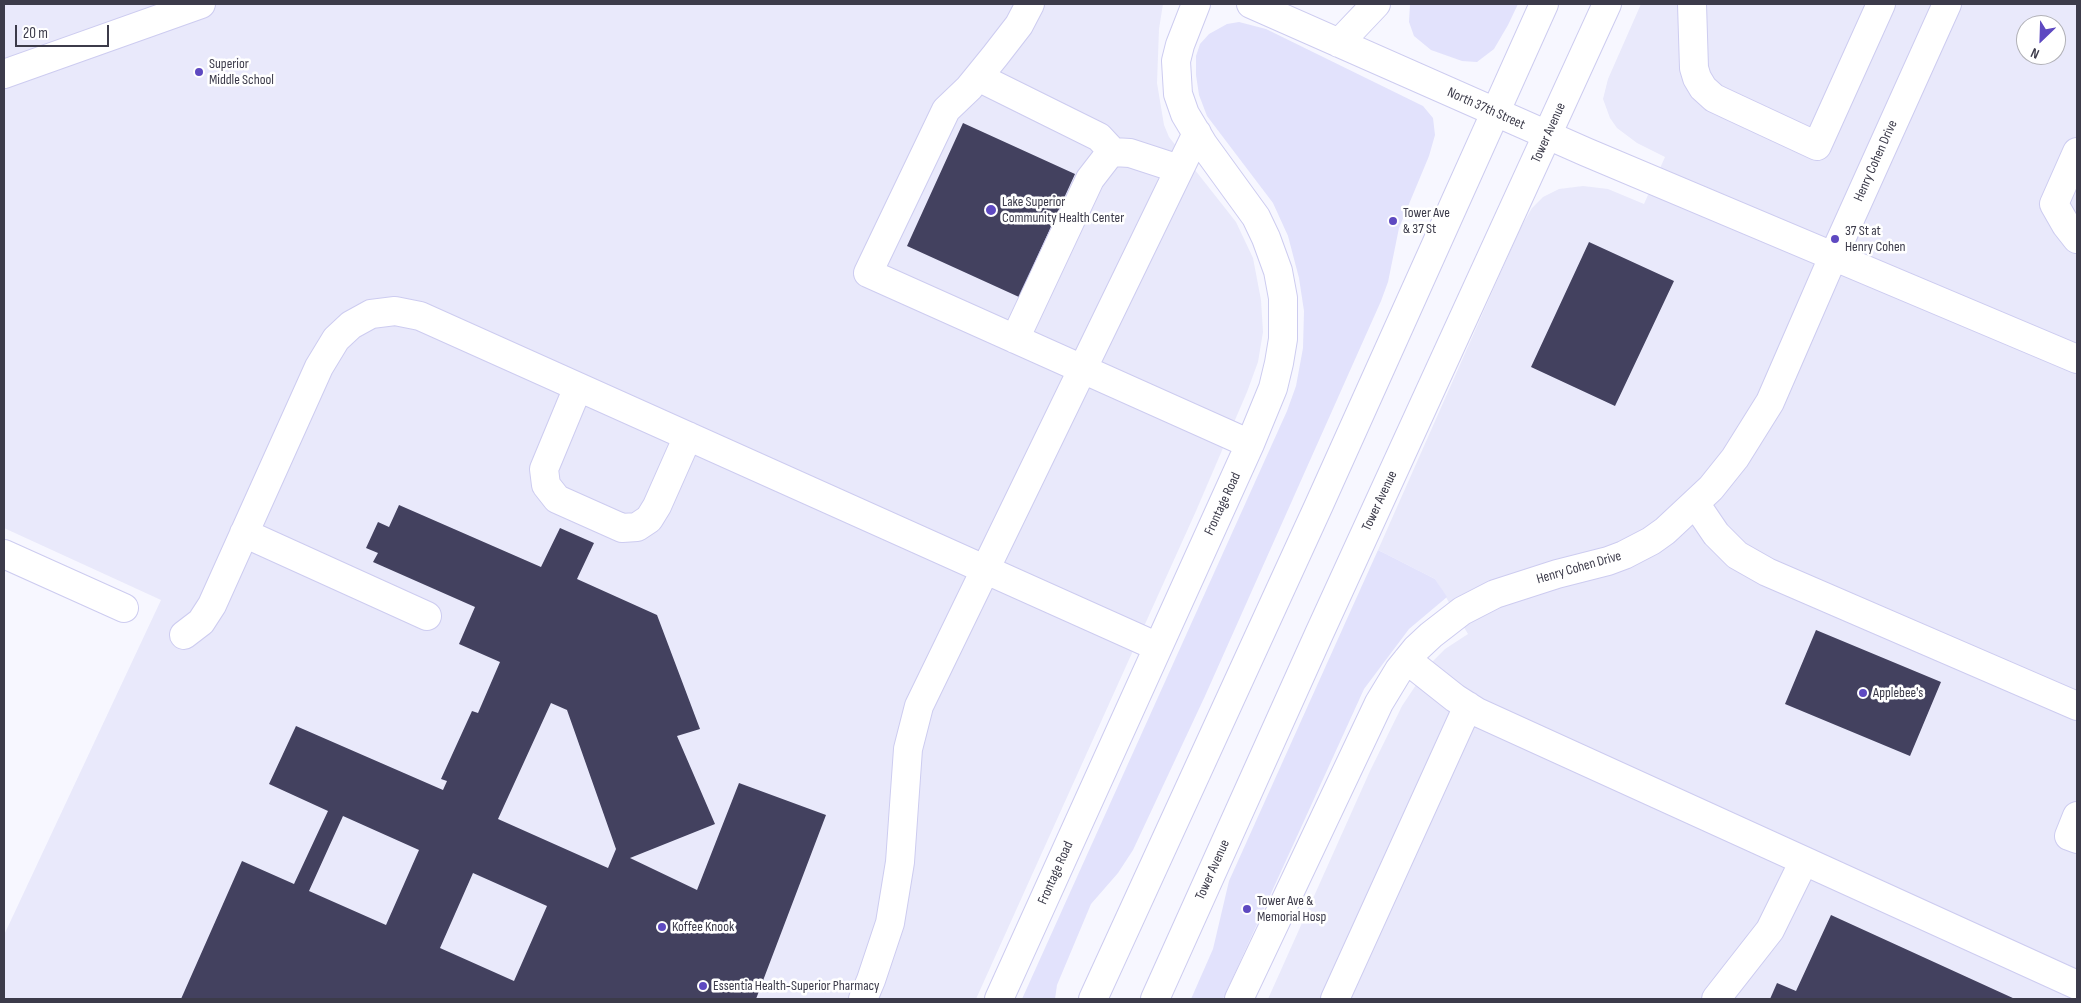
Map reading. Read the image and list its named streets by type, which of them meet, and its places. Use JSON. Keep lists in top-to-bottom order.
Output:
{
  "streets": {
    "street": [
      "North 37th Street",
      "Tower Avenue",
      "Henry Cohen Drive",
      "Frontage Road"
    ]
  },
  "crossings": [
    ["North 37th Street", "Tower Avenue"],
    ["North 37th Street", "Henry Cohen Drive"]
  ],
  "places": [
    "Superior Middle School",
    "Lake Superior Community Health Center",
    "Tower Ave & 37 St",
    "37 St at Henry Cohen",
    "Applebee's",
    "Tower Ave & Memorial Hosp",
    "Koffee Knook",
    "Essentia Health-Superior Pharmacy"
  ],
  "scale_bar": "20 m",
  "north": "bottom left"
}
